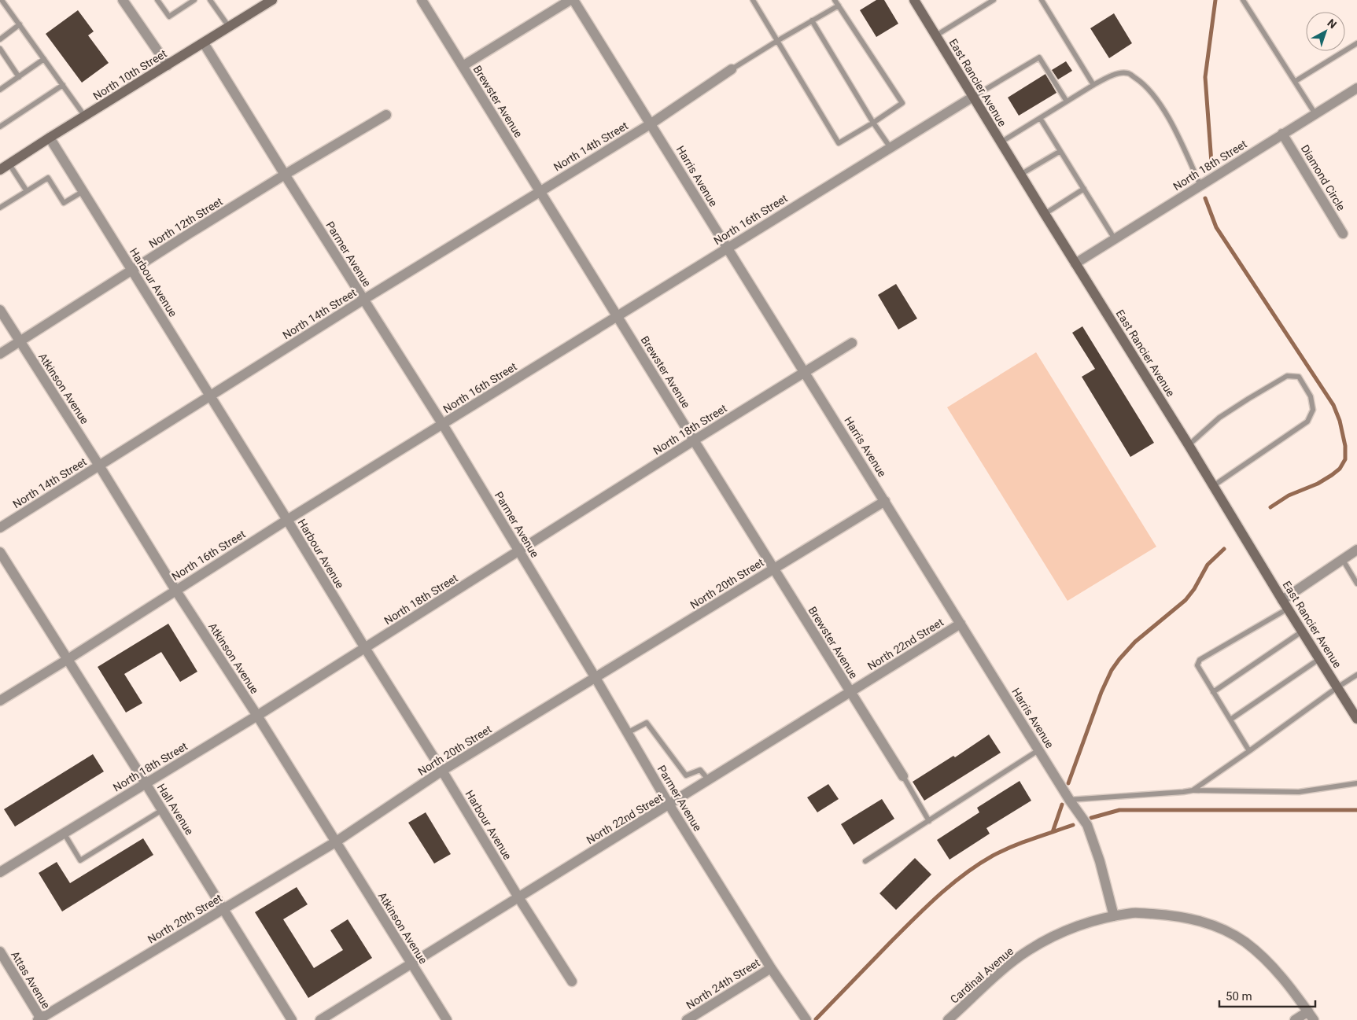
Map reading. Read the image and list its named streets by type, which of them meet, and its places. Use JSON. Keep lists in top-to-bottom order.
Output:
{
  "streets": {
    "main road": ["North 10th Street", "East Rancier Avenue"],
    "street": [
      "Brewster Avenue",
      "North 14th Street",
      "North 18th Street",
      "Harris Avenue",
      "Diamond Circle",
      "North 16th Street",
      "North 12th Street",
      "Parmer Avenue",
      "Harbour Avenue",
      "Atkinson Avenue",
      "North 20th Street",
      "North 22nd Street",
      "Hall Avenue",
      "Cardinal Avenue",
      "Attas Avenue",
      "North 24th Street"
    ]
  },
  "crossings": [
    ["North 10th Street", "Parmer Avenue"],
    ["North 10th Street", "Harbour Avenue"],
    ["East Rancier Avenue", "North 18th Street"],
    ["East Rancier Avenue", "North 16th Street"],
    ["Brewster Avenue", "North 14th Street"],
    ["Brewster Avenue", "North 18th Street"],
    ["Brewster Avenue", "North 16th Street"],
    ["Brewster Avenue", "North 20th Street"],
    ["Brewster Avenue", "North 22nd Street"],
    ["North 14th Street", "Harris Avenue"],
    ["North 14th Street", "Parmer Avenue"],
    ["North 14th Street", "Harbour Avenue"],
    ["North 14th Street", "Atkinson Avenue"],
    ["North 18th Street", "Harris Avenue"],
    ["North 18th Street", "Diamond Circle"],
    ["North 18th Street", "Parmer Avenue"],
    ["North 18th Street", "Harbour Avenue"],
    ["North 18th Street", "Atkinson Avenue"],
    ["North 18th Street", "Hall Avenue"],
    ["Harris Avenue", "North 16th Street"],
    ["Harris Avenue", "North 20th Street"],
    ["Harris Avenue", "North 22nd Street"],
    ["Harris Avenue", "Cardinal Avenue"],
    ["North 16th Street", "Parmer Avenue"],
    ["North 16th Street", "Harbour Avenue"],
    ["North 16th Street", "Atkinson Avenue"],
    ["North 16th Street", "Hall Avenue"],
    ["North 12th Street", "Parmer Avenue"],
    ["North 12th Street", "Harbour Avenue"],
    ["North 12th Street", "Atkinson Avenue"],
    ["Parmer Avenue", "North 20th Street"],
    ["Parmer Avenue", "North 22nd Street"],
    ["Parmer Avenue", "North 24th Street"],
    ["Harbour Avenue", "North 20th Street"],
    ["Harbour Avenue", "North 22nd Street"],
    ["Atkinson Avenue", "North 20th Street"],
    ["Atkinson Avenue", "North 22nd Street"],
    ["North 20th Street", "Hall Avenue"],
    ["North 20th Street", "Attas Avenue"]
  ],
  "scale_bar": "50 m",
  "north": "top right"
}
